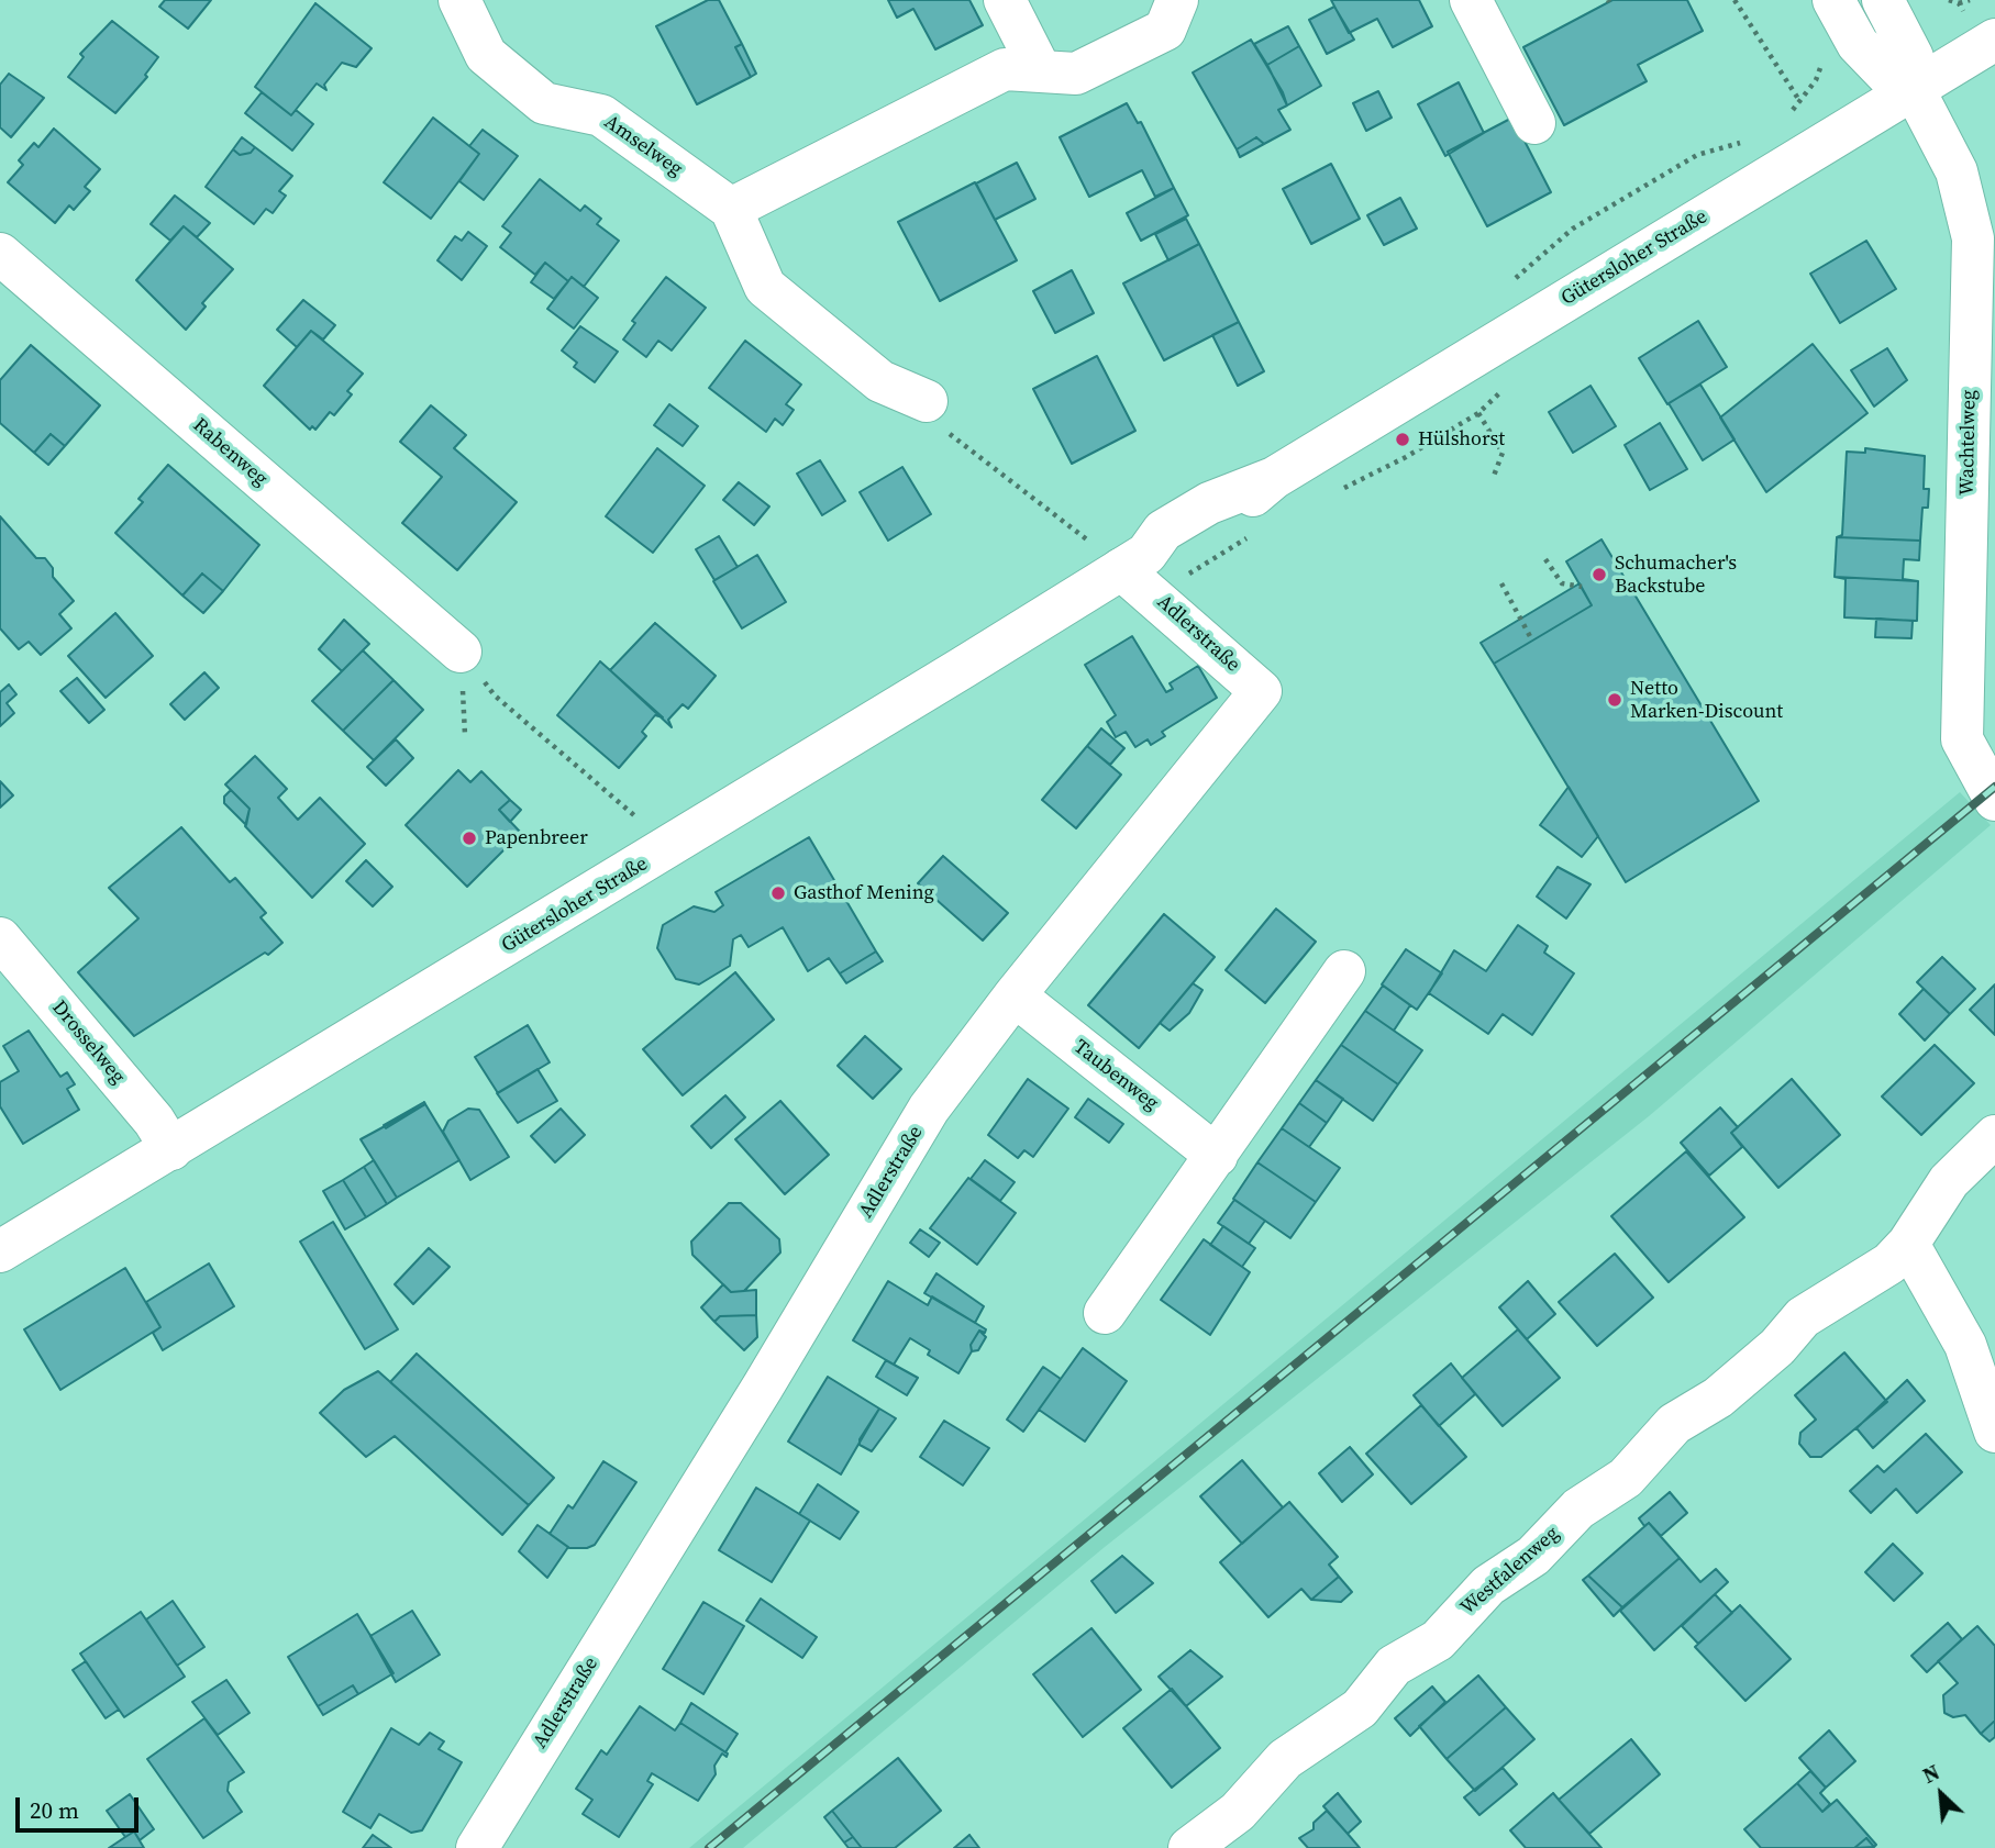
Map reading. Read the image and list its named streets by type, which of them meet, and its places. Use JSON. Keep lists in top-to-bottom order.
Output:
{
  "streets": {
    "street": [
      "Amselweg",
      "Gütersloher Straße",
      "Wachtelweg",
      "Rabenweg",
      "Adlerstraße",
      "Drosselweg",
      "Taubenweg",
      "Westfalenweg"
    ]
  },
  "crossings": [
    ["Gütersloher Straße", "Wachtelweg"],
    ["Gütersloher Straße", "Adlerstraße"],
    ["Gütersloher Straße", "Drosselweg"],
    ["Adlerstraße", "Taubenweg"]
  ],
  "places": [
    "Hülshorst",
    "Schumacher's Backstube",
    "Netto Marken-Discount",
    "Papenbreer",
    "Gasthof Mening"
  ],
  "scale_bar": "20 m",
  "north": "top left"
}
